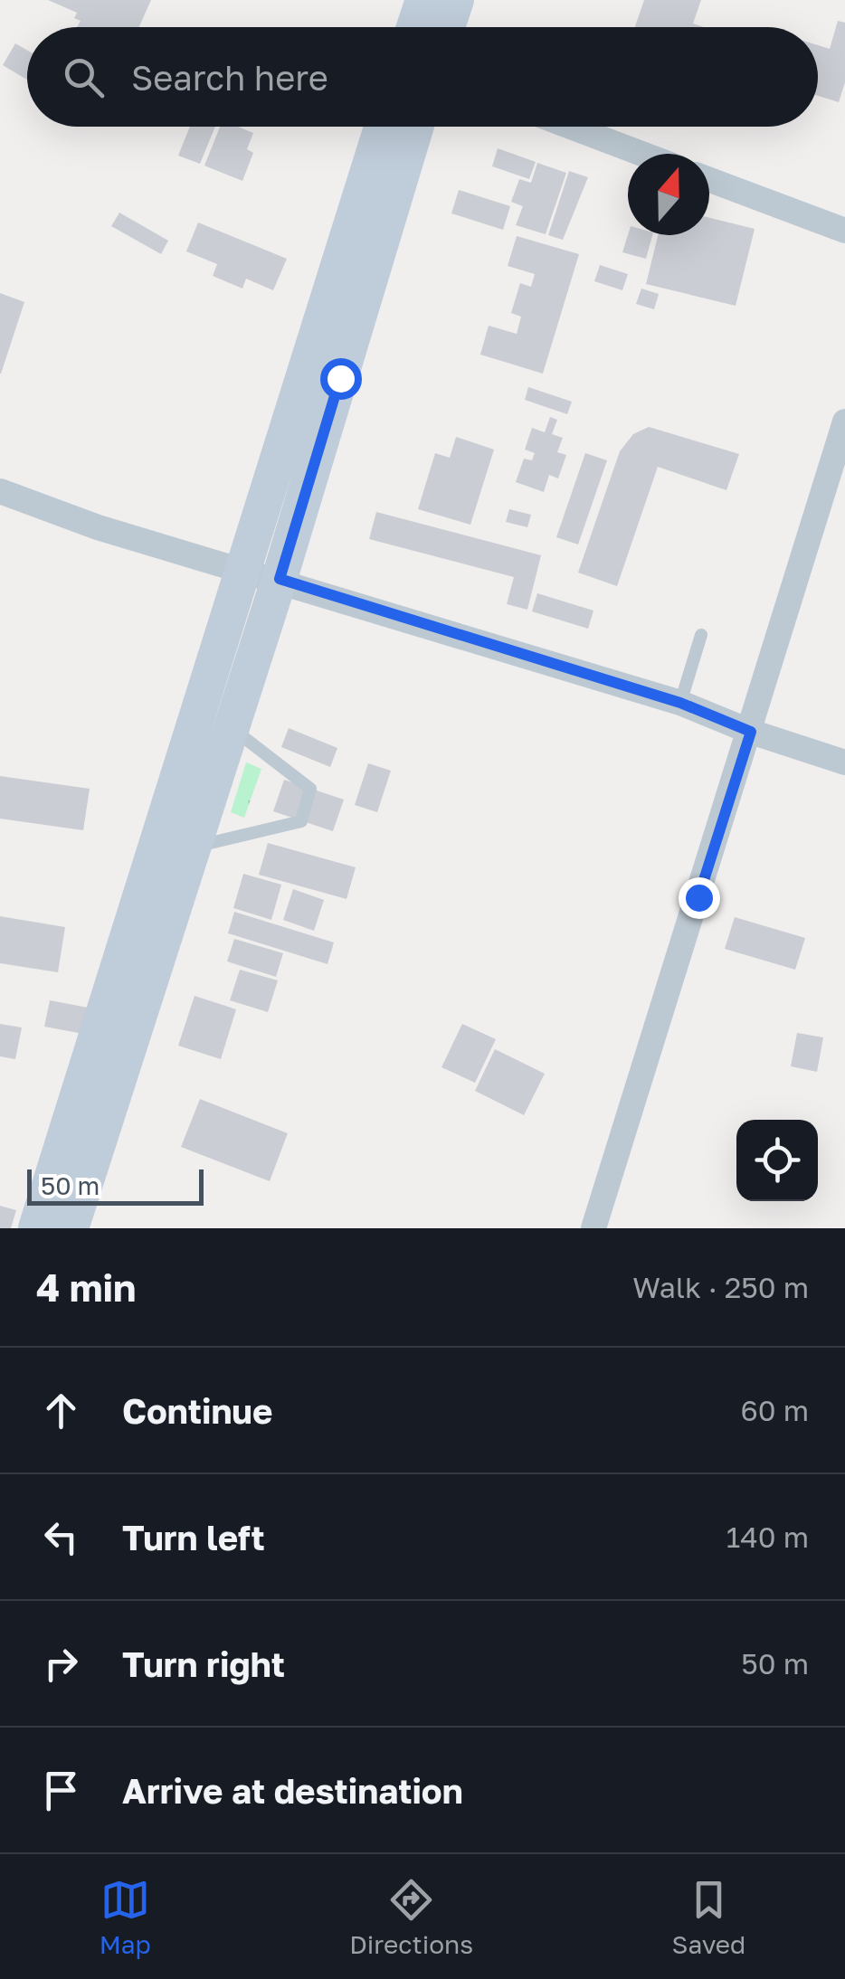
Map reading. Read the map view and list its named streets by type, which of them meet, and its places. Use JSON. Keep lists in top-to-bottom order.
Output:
{
  "scale_bar": "50 m",
  "north": "top",
  "page": {
    "search": "Search here",
    "scale": "50 m",
    "heading": ["4 min", "Walk · 250 m"],
    "list": [
      ["Continue", "60 m"],
      ["Turn left", "140 m"],
      ["Turn right", "50 m"],
      "Arrive at destination"
    ],
    "nav": ["Map", "Directions", "Saved"]
  }
}
